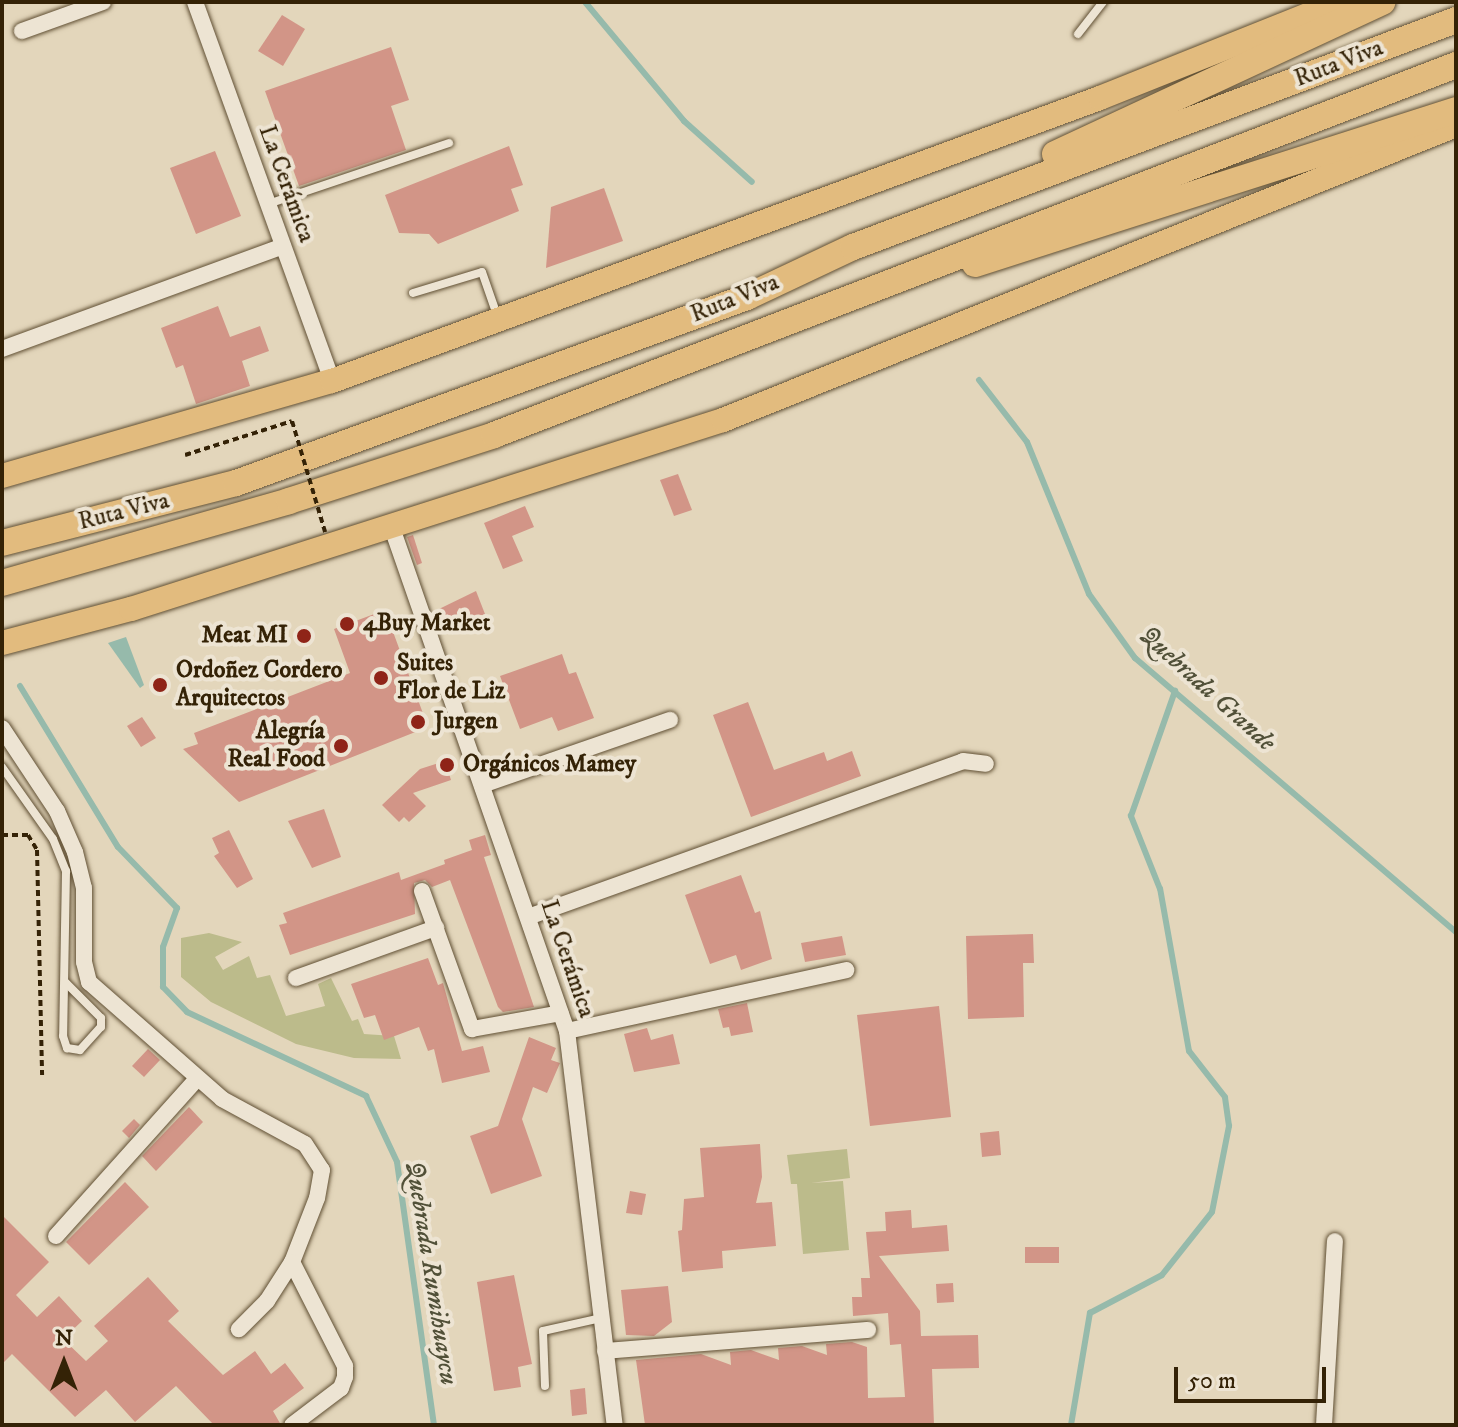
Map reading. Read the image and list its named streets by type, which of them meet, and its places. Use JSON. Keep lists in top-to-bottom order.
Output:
{
  "streets": {
    "highway": ["Ruta Viva"],
    "street": ["La Cerámica"]
  },
  "water": ["Quebrada Grande", "Quebrada Rumihuaycu"],
  "places": [
    "4Buy Market",
    "Meat MI",
    "Suites Flor de Liz",
    "Ordoñez Cordero Arquitectos",
    "Jurgen",
    "Alegría Real Food",
    "Orgánicos Mamey"
  ],
  "scale_bar": "50 m",
  "north": "top"
}
